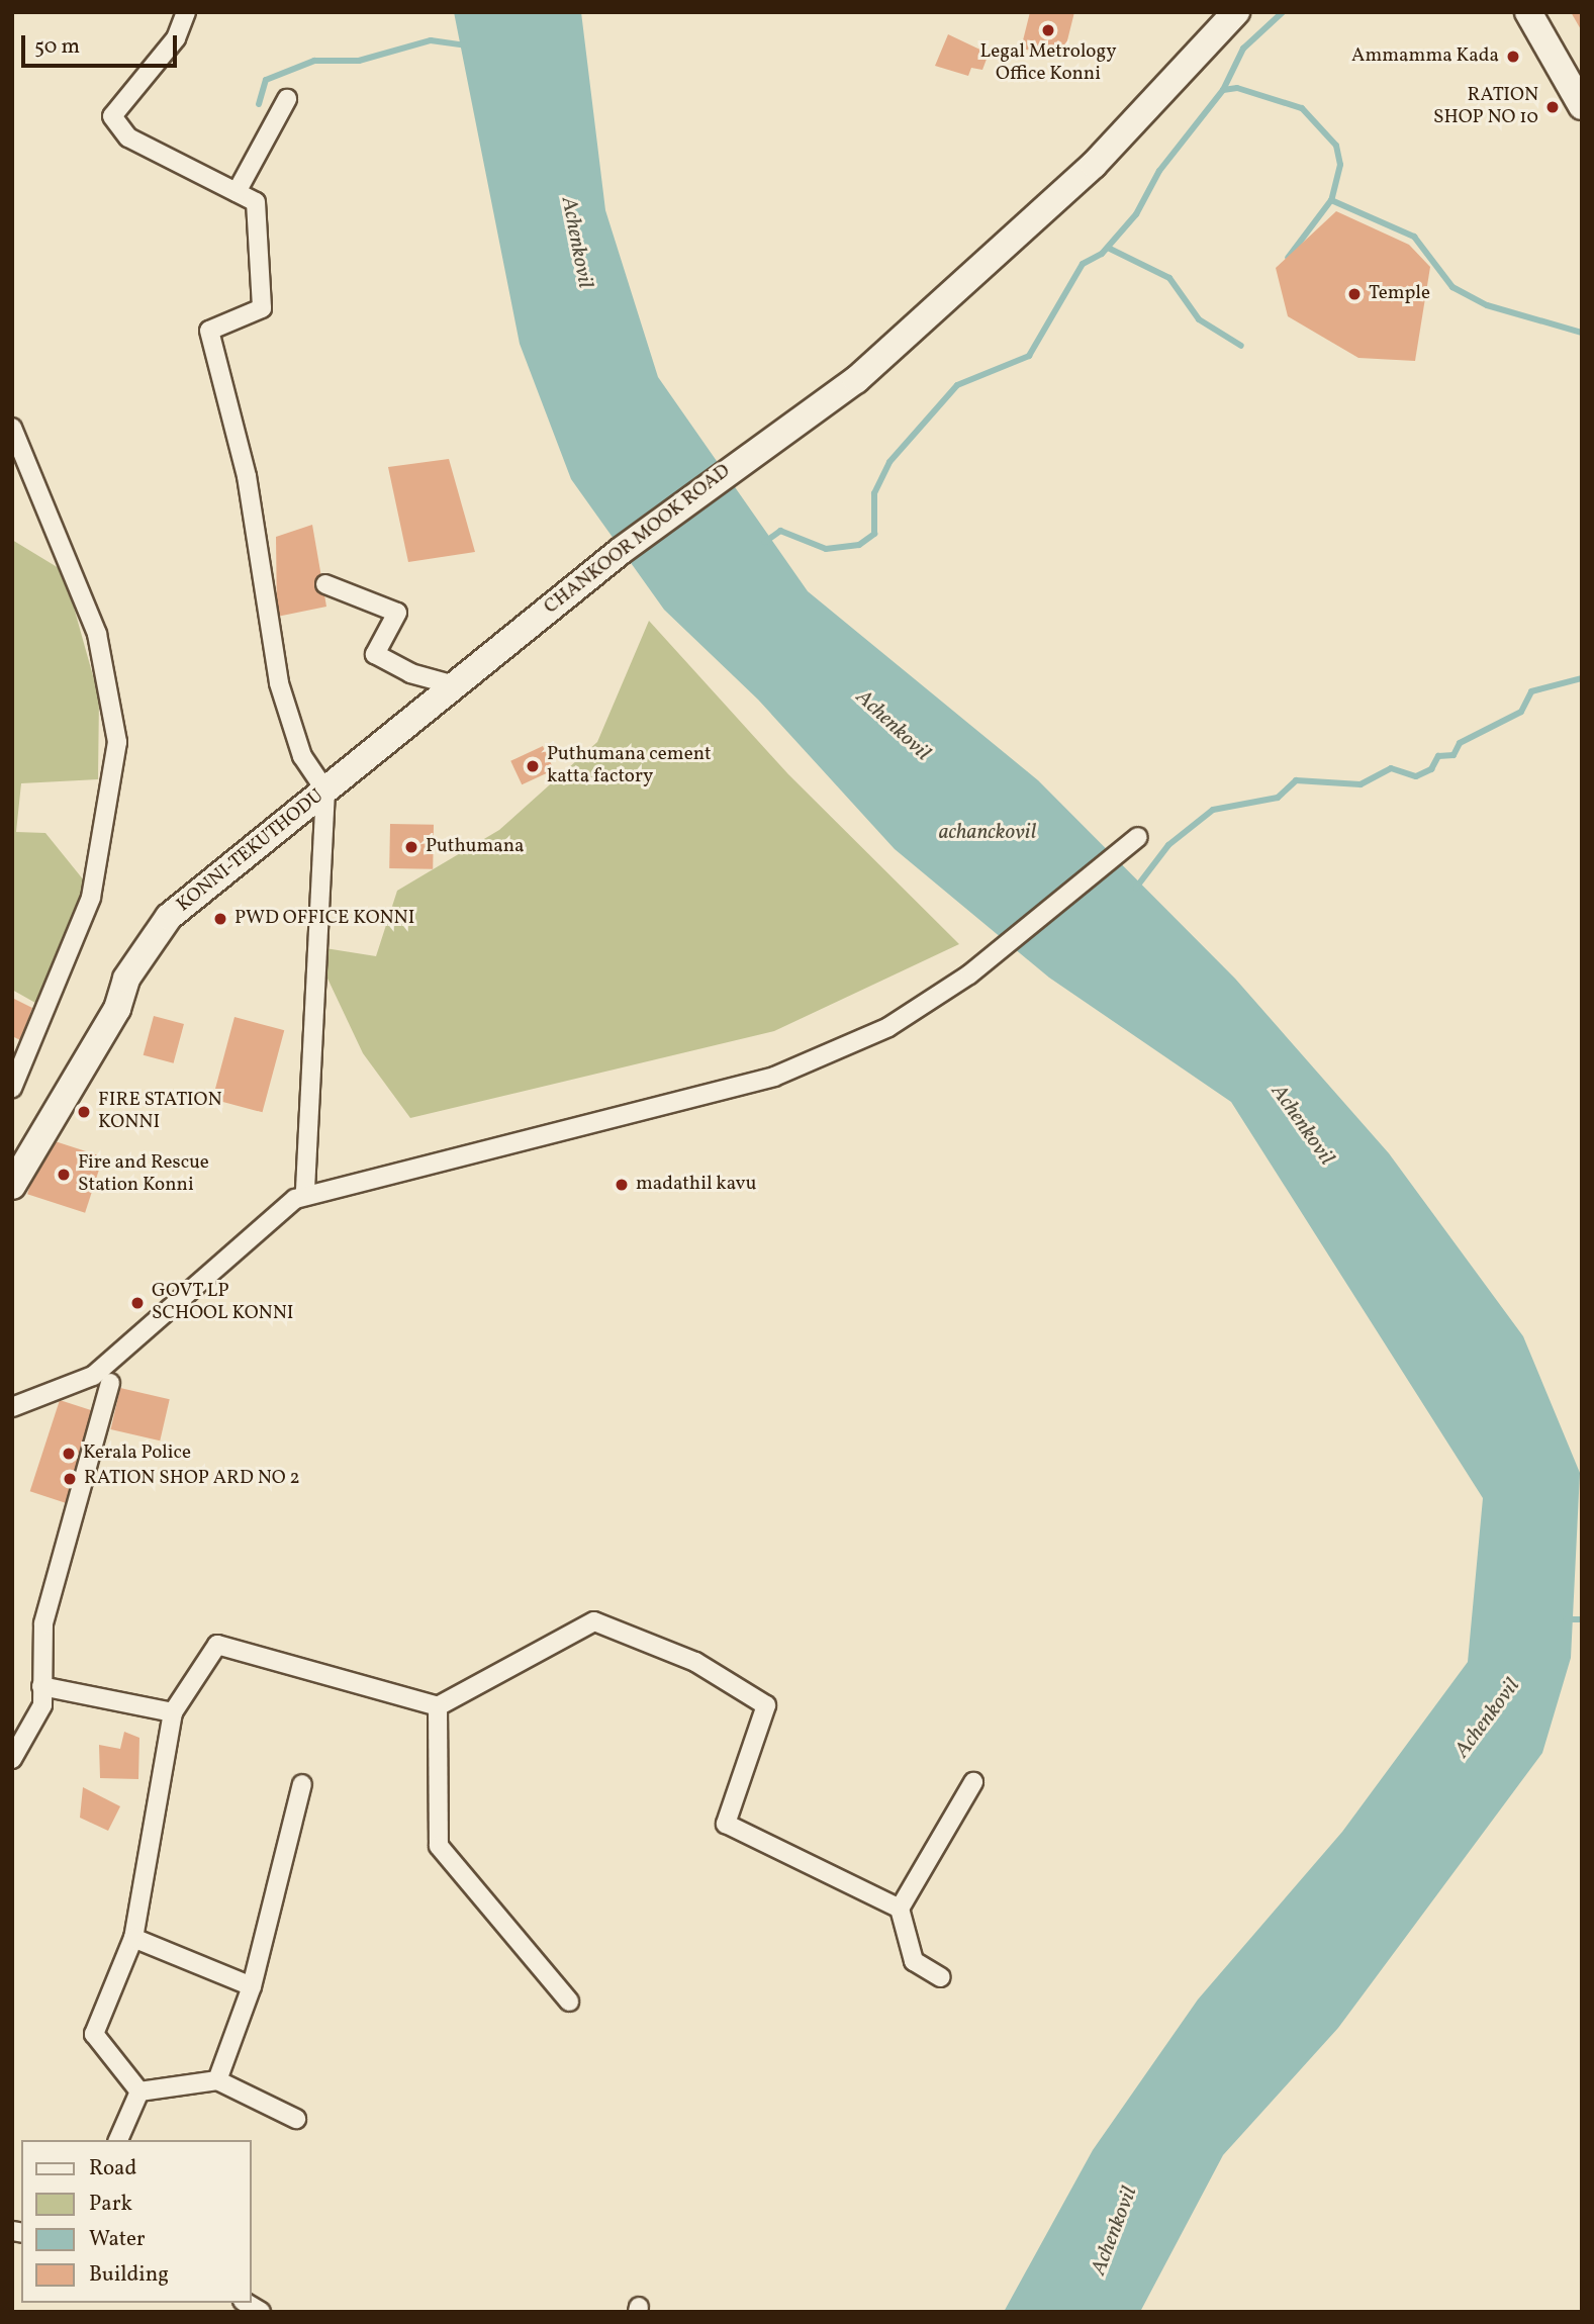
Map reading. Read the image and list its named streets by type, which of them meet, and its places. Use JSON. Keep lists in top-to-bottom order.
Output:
{
  "streets": {
    "main road": ["CHANKOOR MOOK ROAD", "KONNI-TEKUTHODU"]
  },
  "crossings": [
    ["CHANKOOR MOOK ROAD", "KONNI-TEKUTHODU"]
  ],
  "water": ["Achenkovil", "achanckovil"],
  "places": [
    "Legal Metrology Office Konni",
    "Ammamma Kada",
    "RATION SHOP NO 10",
    "Temple",
    "Puthumana cement katta factory",
    "Puthumana",
    "PWD OFFICE KONNI",
    "FIRE STATION KONNI",
    "Fire and Rescue Station Konni",
    "madathil kavu",
    "GOVT LP SCHOOL KONNI",
    "Kerala Police",
    "RATION SHOP ARD NO 2"
  ],
  "legend": [
    "Road",
    "Park",
    "Water",
    "Building"
  ],
  "scale_bar": "50 m"
}
